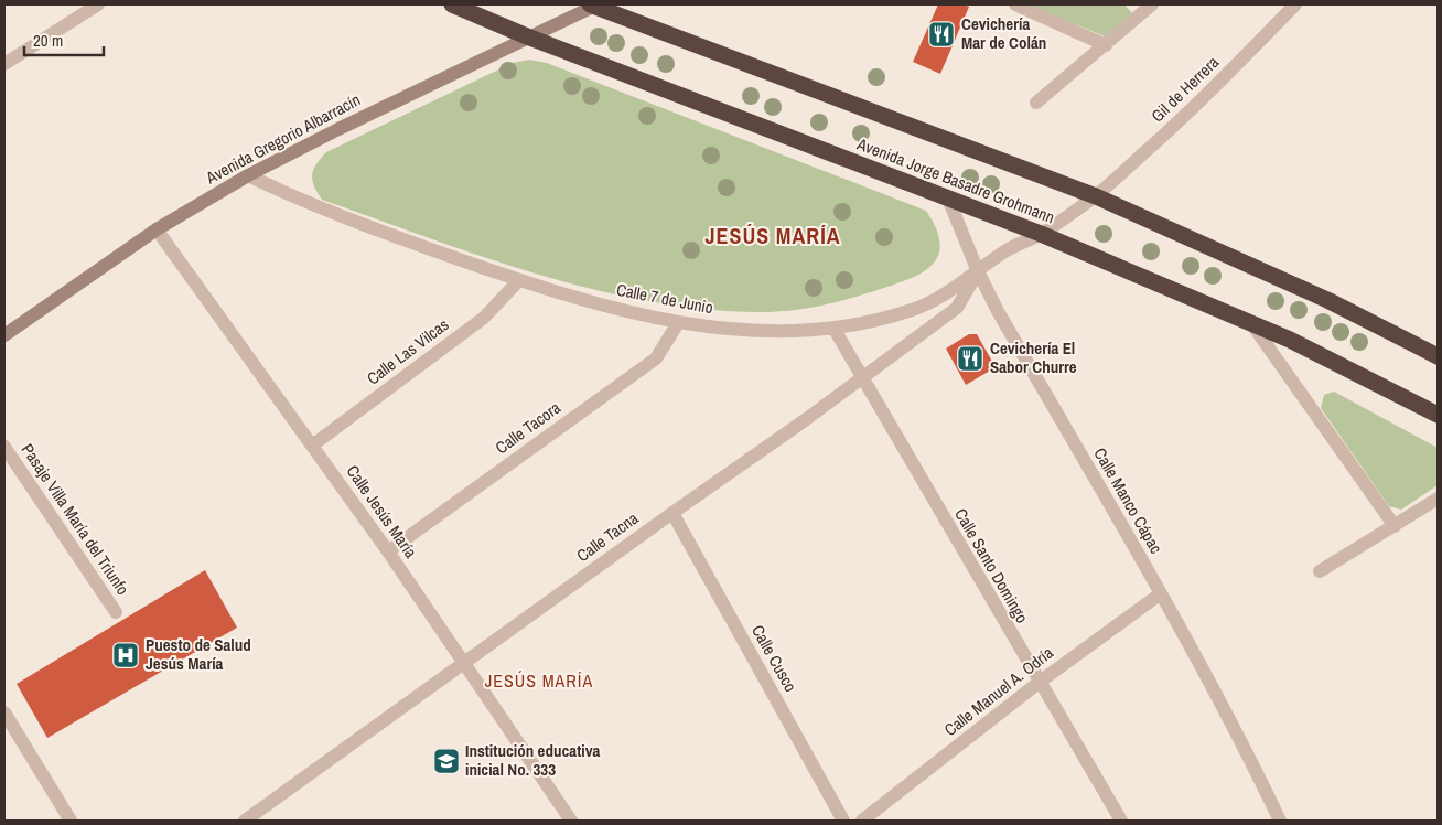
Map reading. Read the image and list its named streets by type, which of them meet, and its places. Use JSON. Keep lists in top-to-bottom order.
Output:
{
  "streets": {
    "highway": ["Avenida Jorge Basadre Grohmann"],
    "street": [
      "Gil de Herrera",
      "Avenida Gregorio Albarracín",
      "Calle 7 de Junio",
      "Calle Las Vilcas",
      "Calle Tacora",
      "Calle Manco Cápac",
      "Calle Jesús María",
      "Pasaje Villa María del Triunfo",
      "Calle Tacna",
      "Calle Santo Domingo",
      "Calle Cusco",
      "Calle Manuel A. Odría"
    ]
  },
  "crossings": [
    ["Gil de Herrera", "Calle 7 de Junio"],
    ["Avenida Gregorio Albarracín", "Avenida Jorge Basadre Grohmann"],
    ["Avenida Gregorio Albarracín", "Calle 7 de Junio"],
    ["Avenida Gregorio Albarracín", "Calle Jesús María"],
    ["Avenida Jorge Basadre Grohmann", "Calle 7 de Junio"],
    ["Avenida Jorge Basadre Grohmann", "Calle Manco Cápac"],
    ["Calle 7 de Junio", "Calle Las Vilcas"],
    ["Calle 7 de Junio", "Calle Tacora"],
    ["Calle 7 de Junio", "Calle Manco Cápac"],
    ["Calle 7 de Junio", "Calle Tacna"],
    ["Calle 7 de Junio", "Calle Santo Domingo"],
    ["Calle Las Vilcas", "Calle Jesús María"],
    ["Calle Tacora", "Calle Jesús María"],
    ["Calle Manco Cápac", "Calle Tacna"],
    ["Calle Manco Cápac", "Calle Manuel A. Odría"],
    ["Calle Jesús María", "Calle Tacna"],
    ["Calle Tacna", "Calle Santo Domingo"],
    ["Calle Tacna", "Calle Cusco"],
    ["Calle Santo Domingo", "Calle Manuel A. Odría"]
  ],
  "districts": ["JESÚS MARÍA", "JESÚS MARÍA"],
  "places": {
    "restaurant": ["Cevichería Mar de Colán", "Cevichería El Sabor Churre"],
    "hospital": ["Puesto de Salud Jesús María"],
    "school or university": ["Institución educativa inicial No. 333"]
  },
  "scale_bar": "20 m"
}
